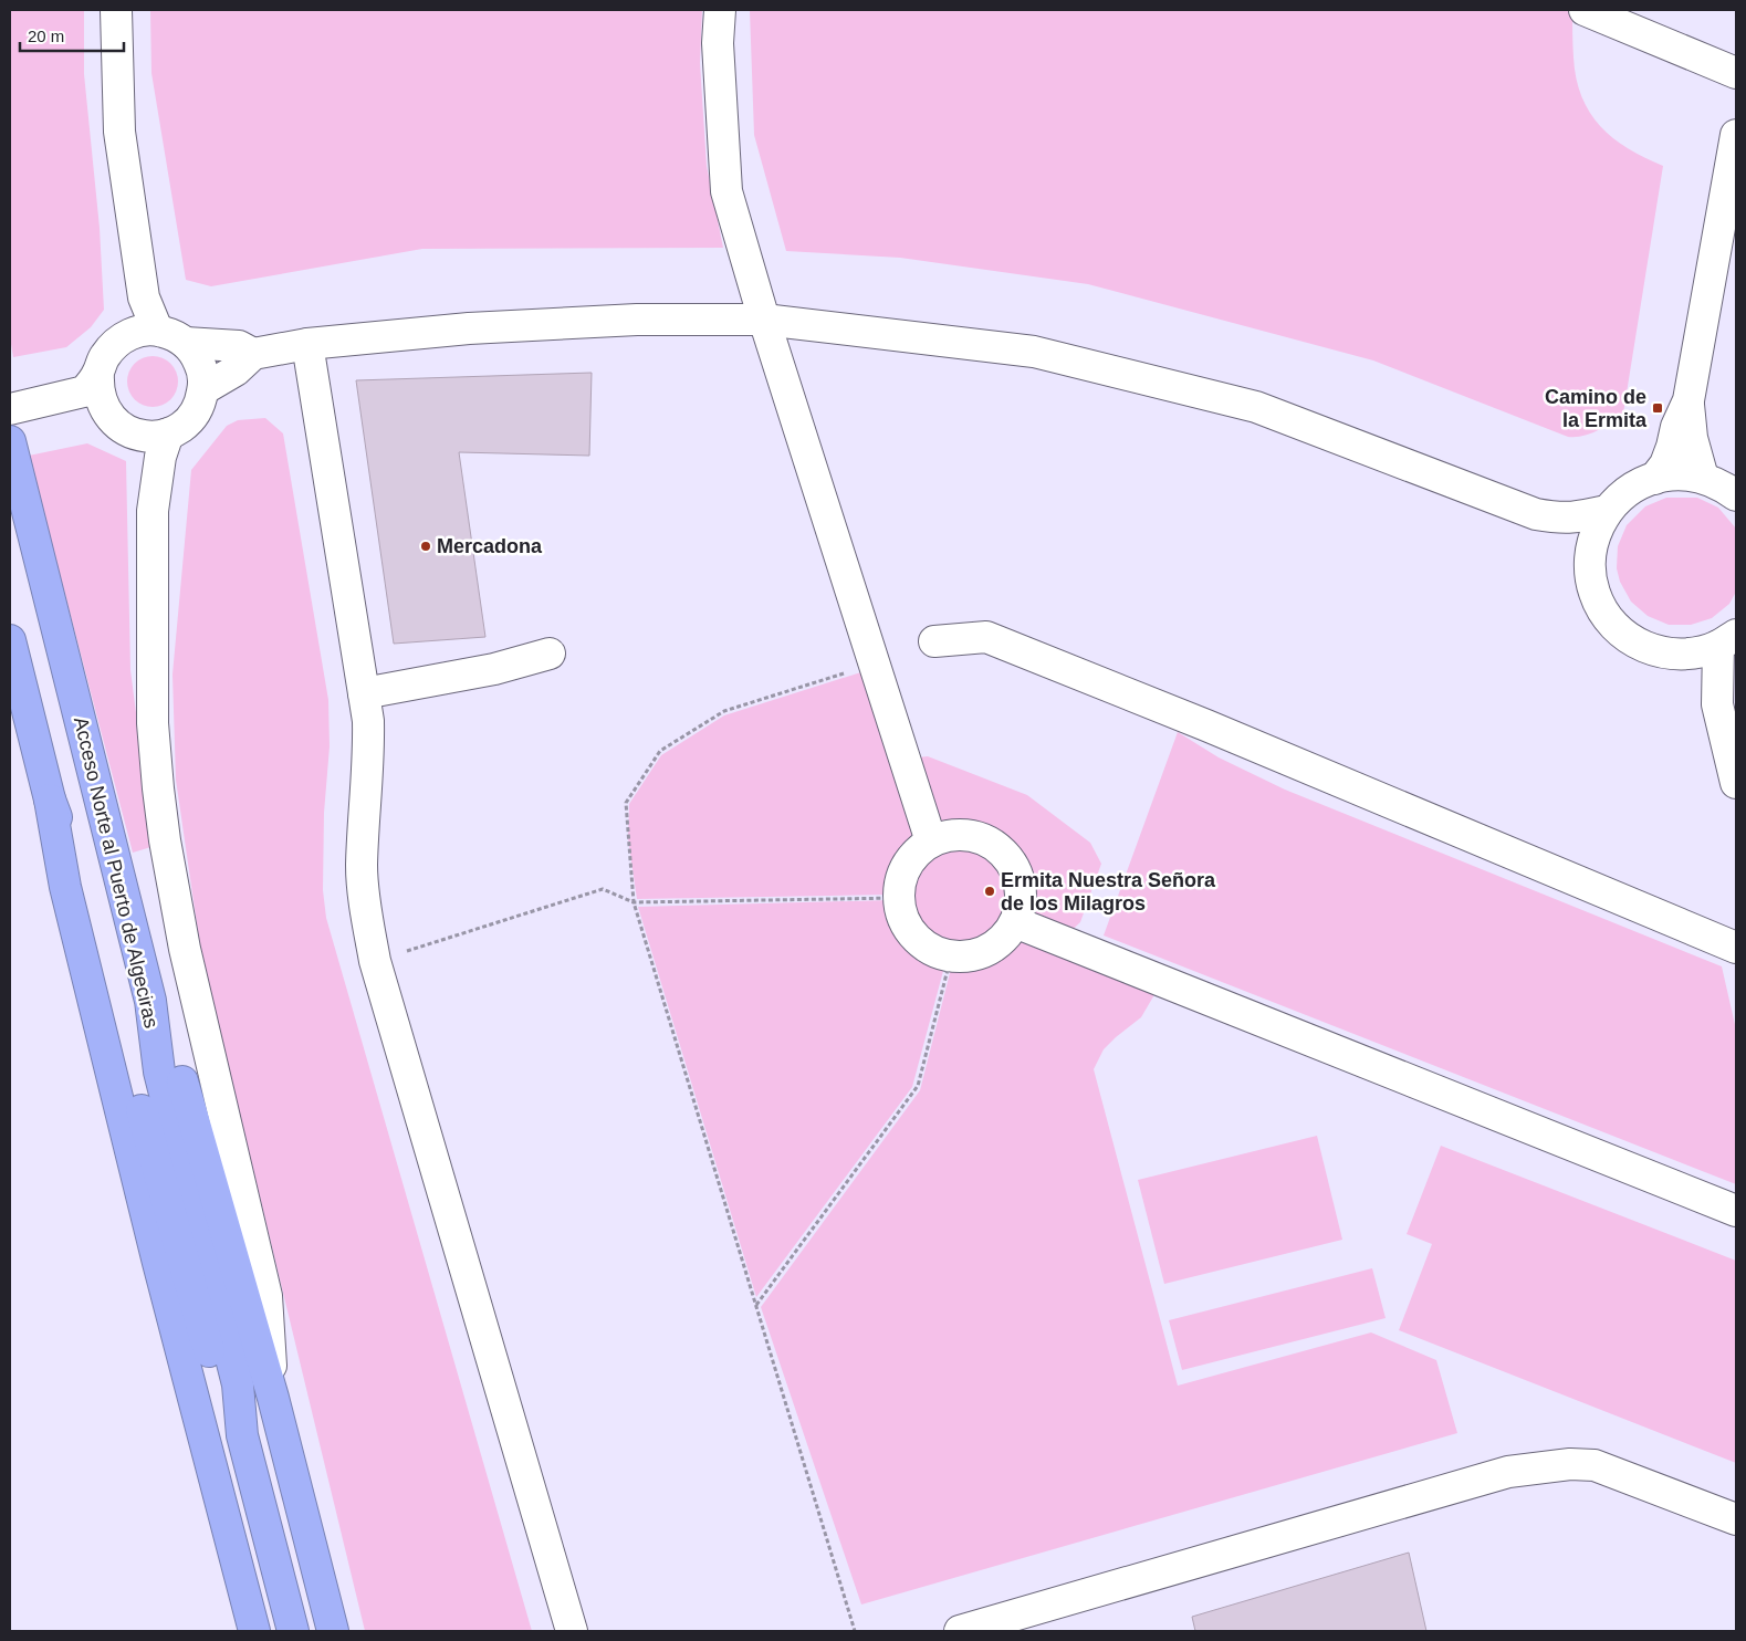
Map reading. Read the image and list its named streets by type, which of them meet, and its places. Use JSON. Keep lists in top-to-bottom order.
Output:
{
  "streets": {
    "highway": ["Acceso Norte al Puerto de Algeciras"]
  },
  "places": {
    "transit": ["Camino de la Ermita"],
    "other": ["Mercadona", "Ermita Nuestra Señora de los Milagros"]
  },
  "scale_bar": "20 m"
}
